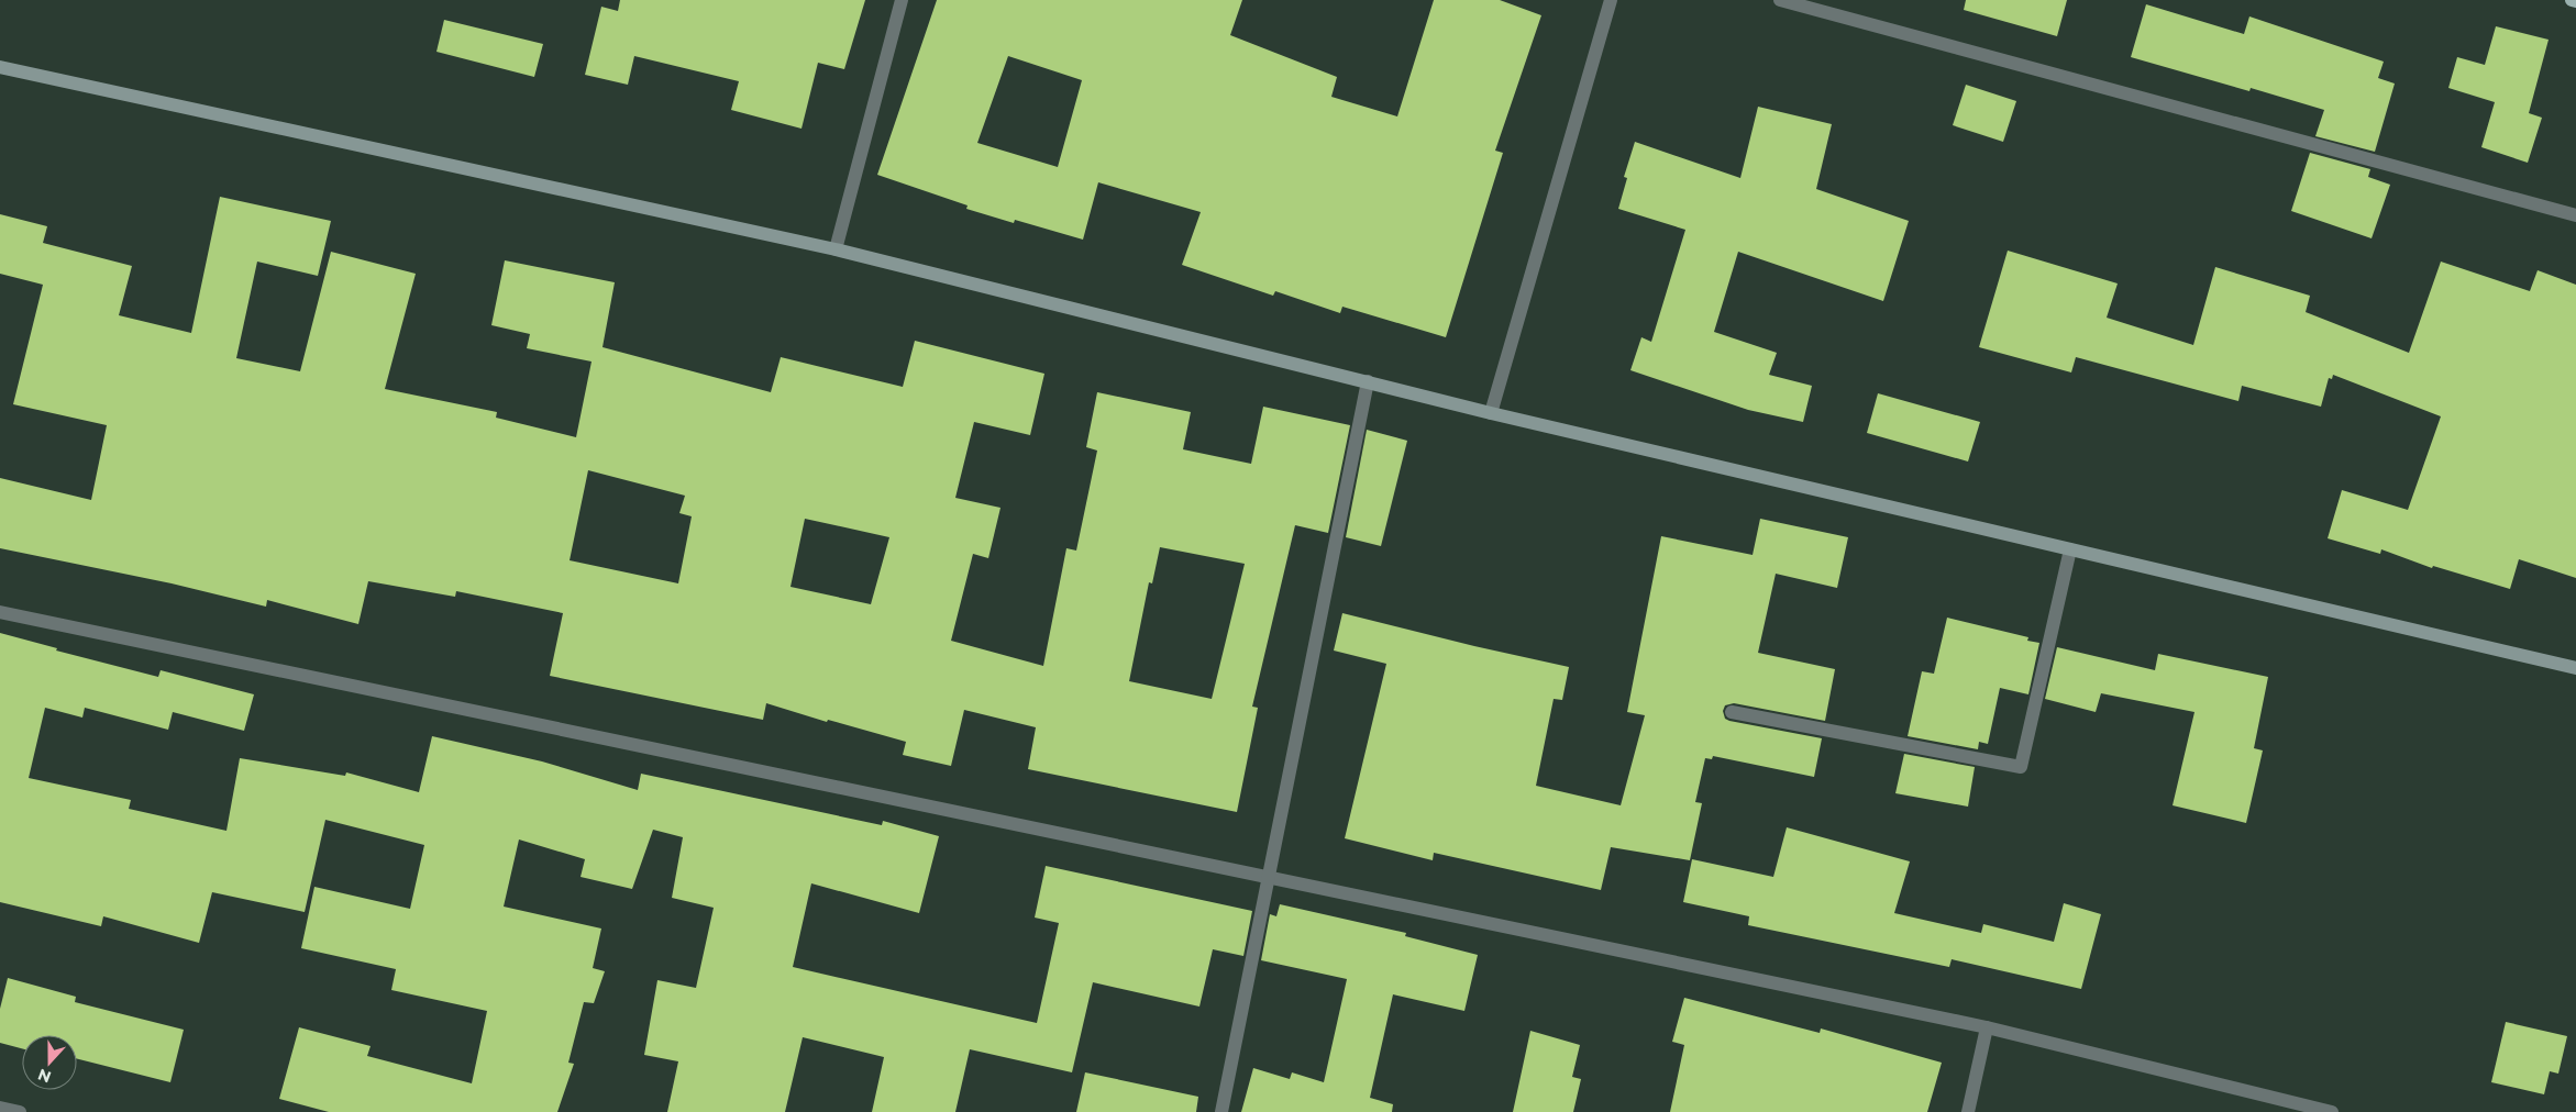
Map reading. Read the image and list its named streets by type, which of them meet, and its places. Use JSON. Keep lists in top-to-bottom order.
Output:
{
  "north": "bottom"
}
